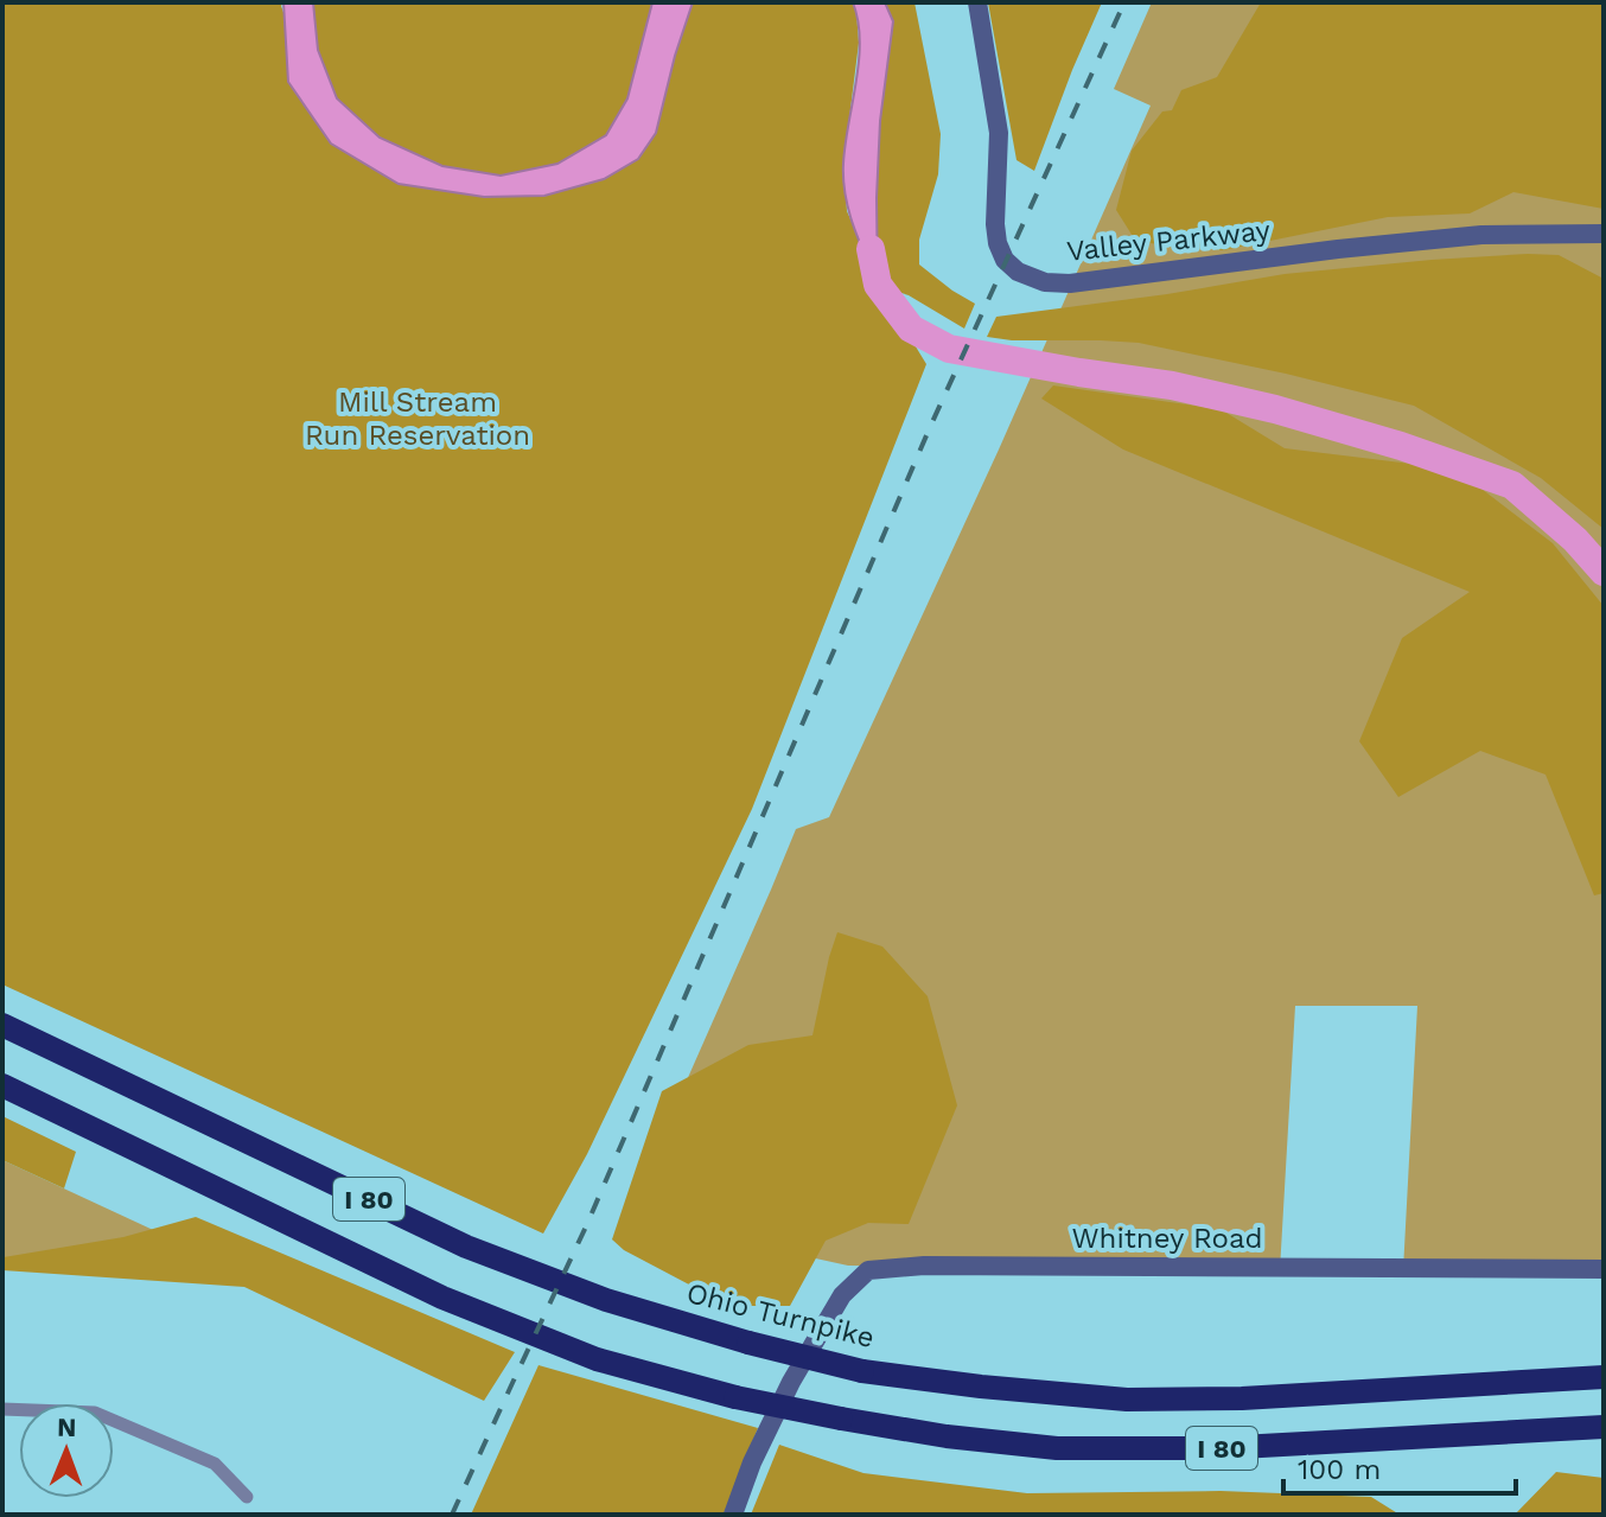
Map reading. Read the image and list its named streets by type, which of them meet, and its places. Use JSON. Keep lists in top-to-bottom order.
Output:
{
  "streets": {
    "highway": ["I 80", "Ohio Turnpike"],
    "street": ["Valley Parkway", "Whitney Road"]
  },
  "parks": ["Mill Stream Run Reservation"],
  "scale_bar": "100 m",
  "north": "top"
}
